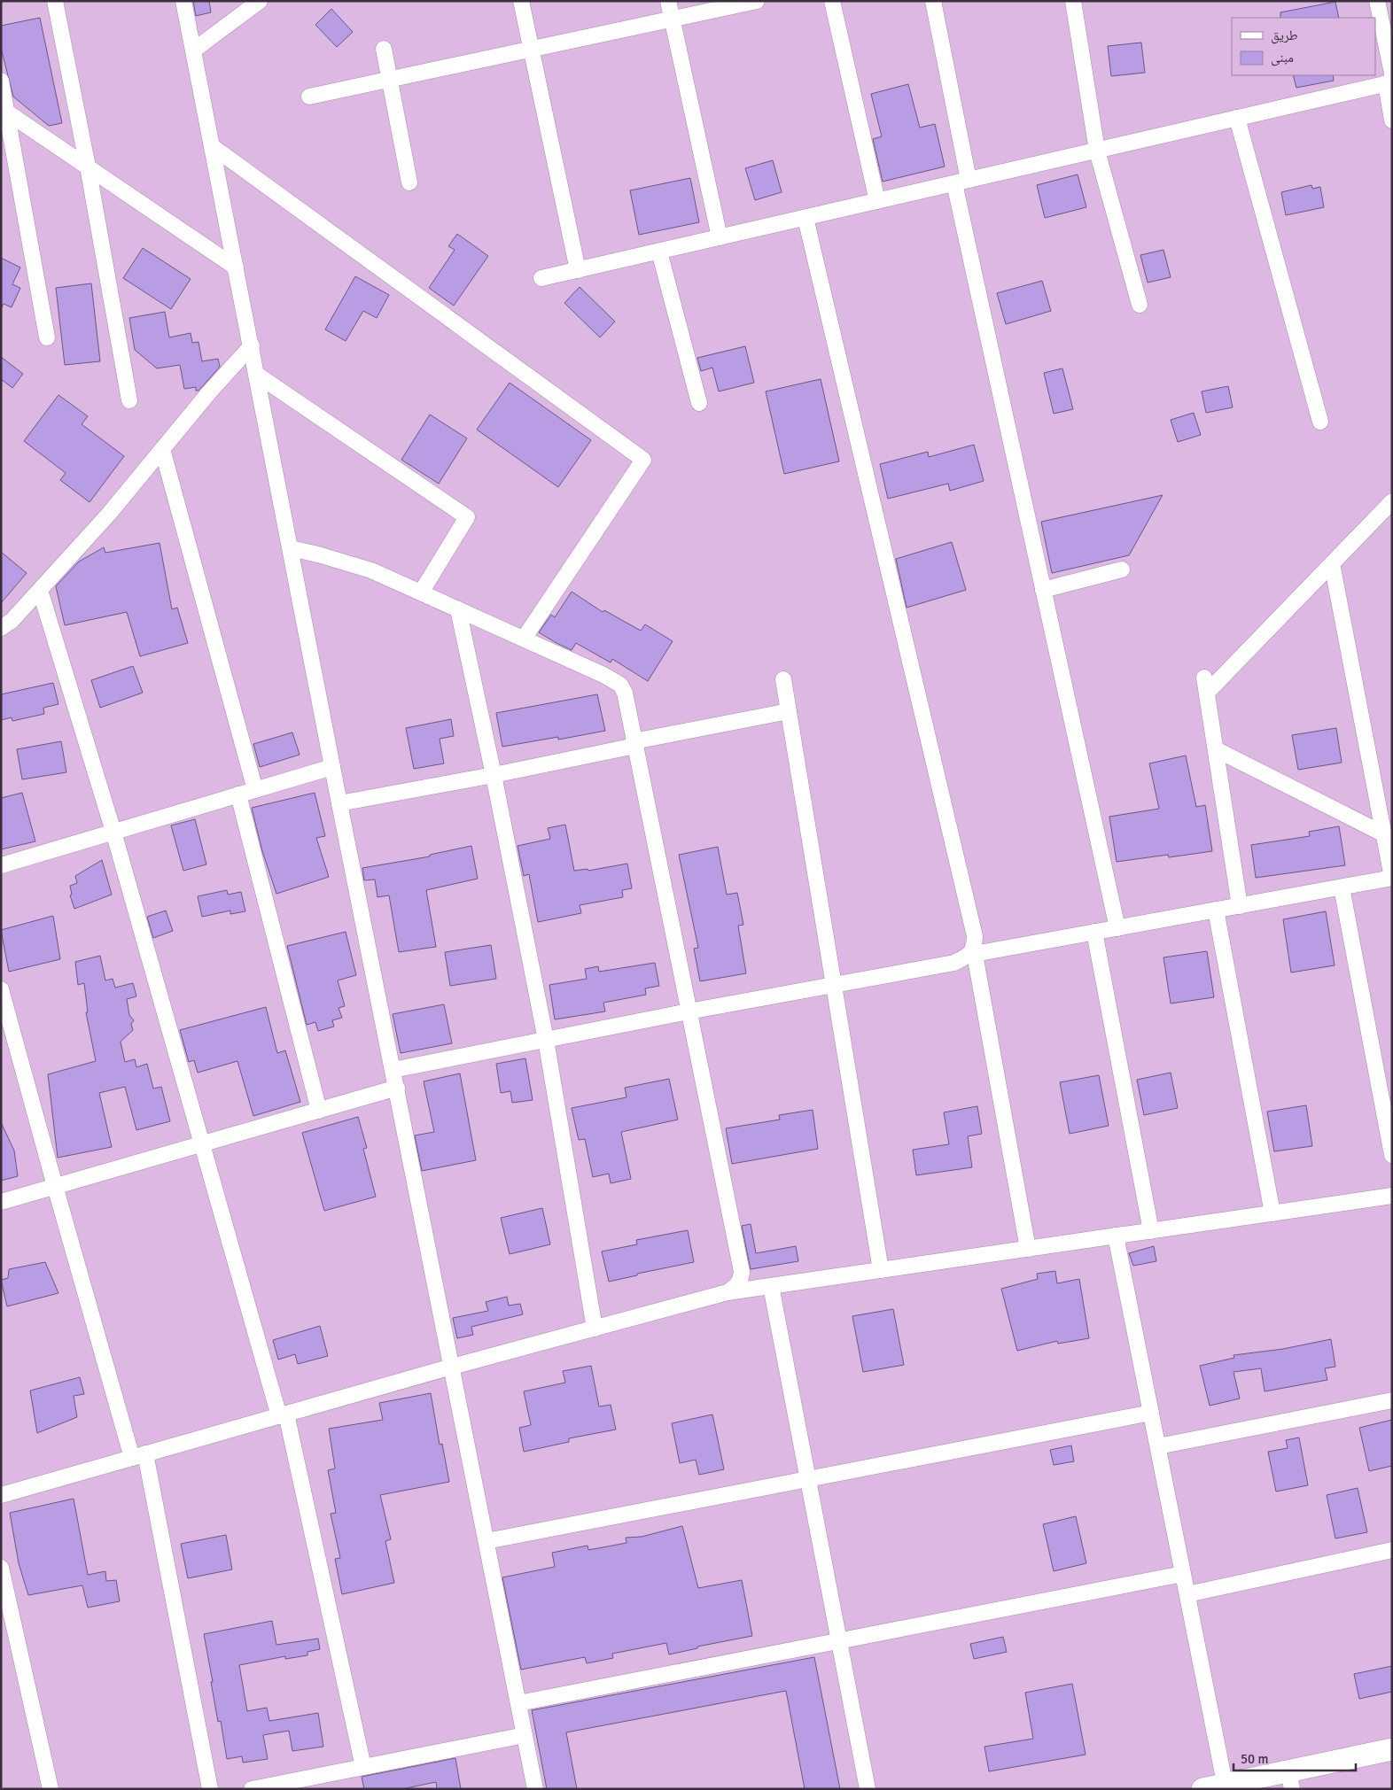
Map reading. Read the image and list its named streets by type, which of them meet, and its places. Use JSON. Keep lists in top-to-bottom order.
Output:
{
  "legend": ["طريق", "مبنى"],
  "scale_bar": "50 m"
}
